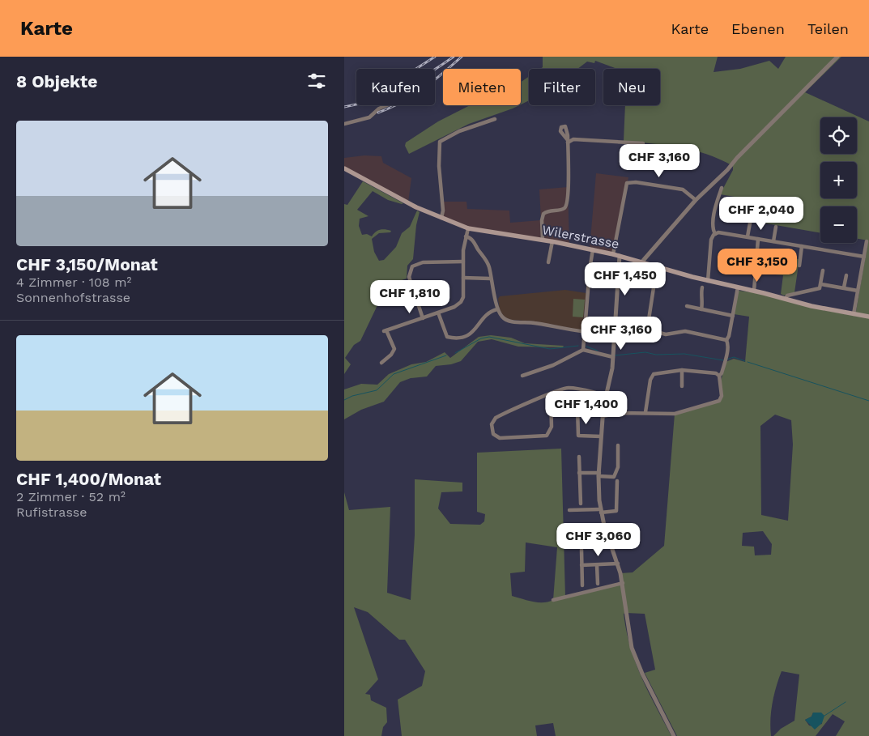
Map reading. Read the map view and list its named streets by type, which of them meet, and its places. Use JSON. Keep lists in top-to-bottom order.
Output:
{
  "streets": {
    "main road": ["Wilerstrasse"]
  },
  "page": {
    "header": "Karte",
    "nav": ["Karte", "Ebenen", "Teilen"],
    "heading": "8 Objekte",
    "chip": [
      "Kaufen",
      "Mieten",
      "Filter",
      "Neu"
    ],
    "list": [
      {
        "name": "CHF 3,150/Monat",
        "note": "4 Zimmer · 108 m² · Sonnenhofstrasse"
      },
      {
        "name": "CHF 1,400/Monat",
        "note": "2 Zimmer · 52 m² · Rufistrasse"
      }
    ],
    "map_buttons": ["+", "−"],
    "price": [
      "CHF 3,160",
      "CHF 2,040",
      "CHF 3,150",
      "CHF 1,450",
      "CHF 1,810",
      "CHF 3,160",
      "CHF 1,400",
      "CHF 3,060"
    ]
  }
}
